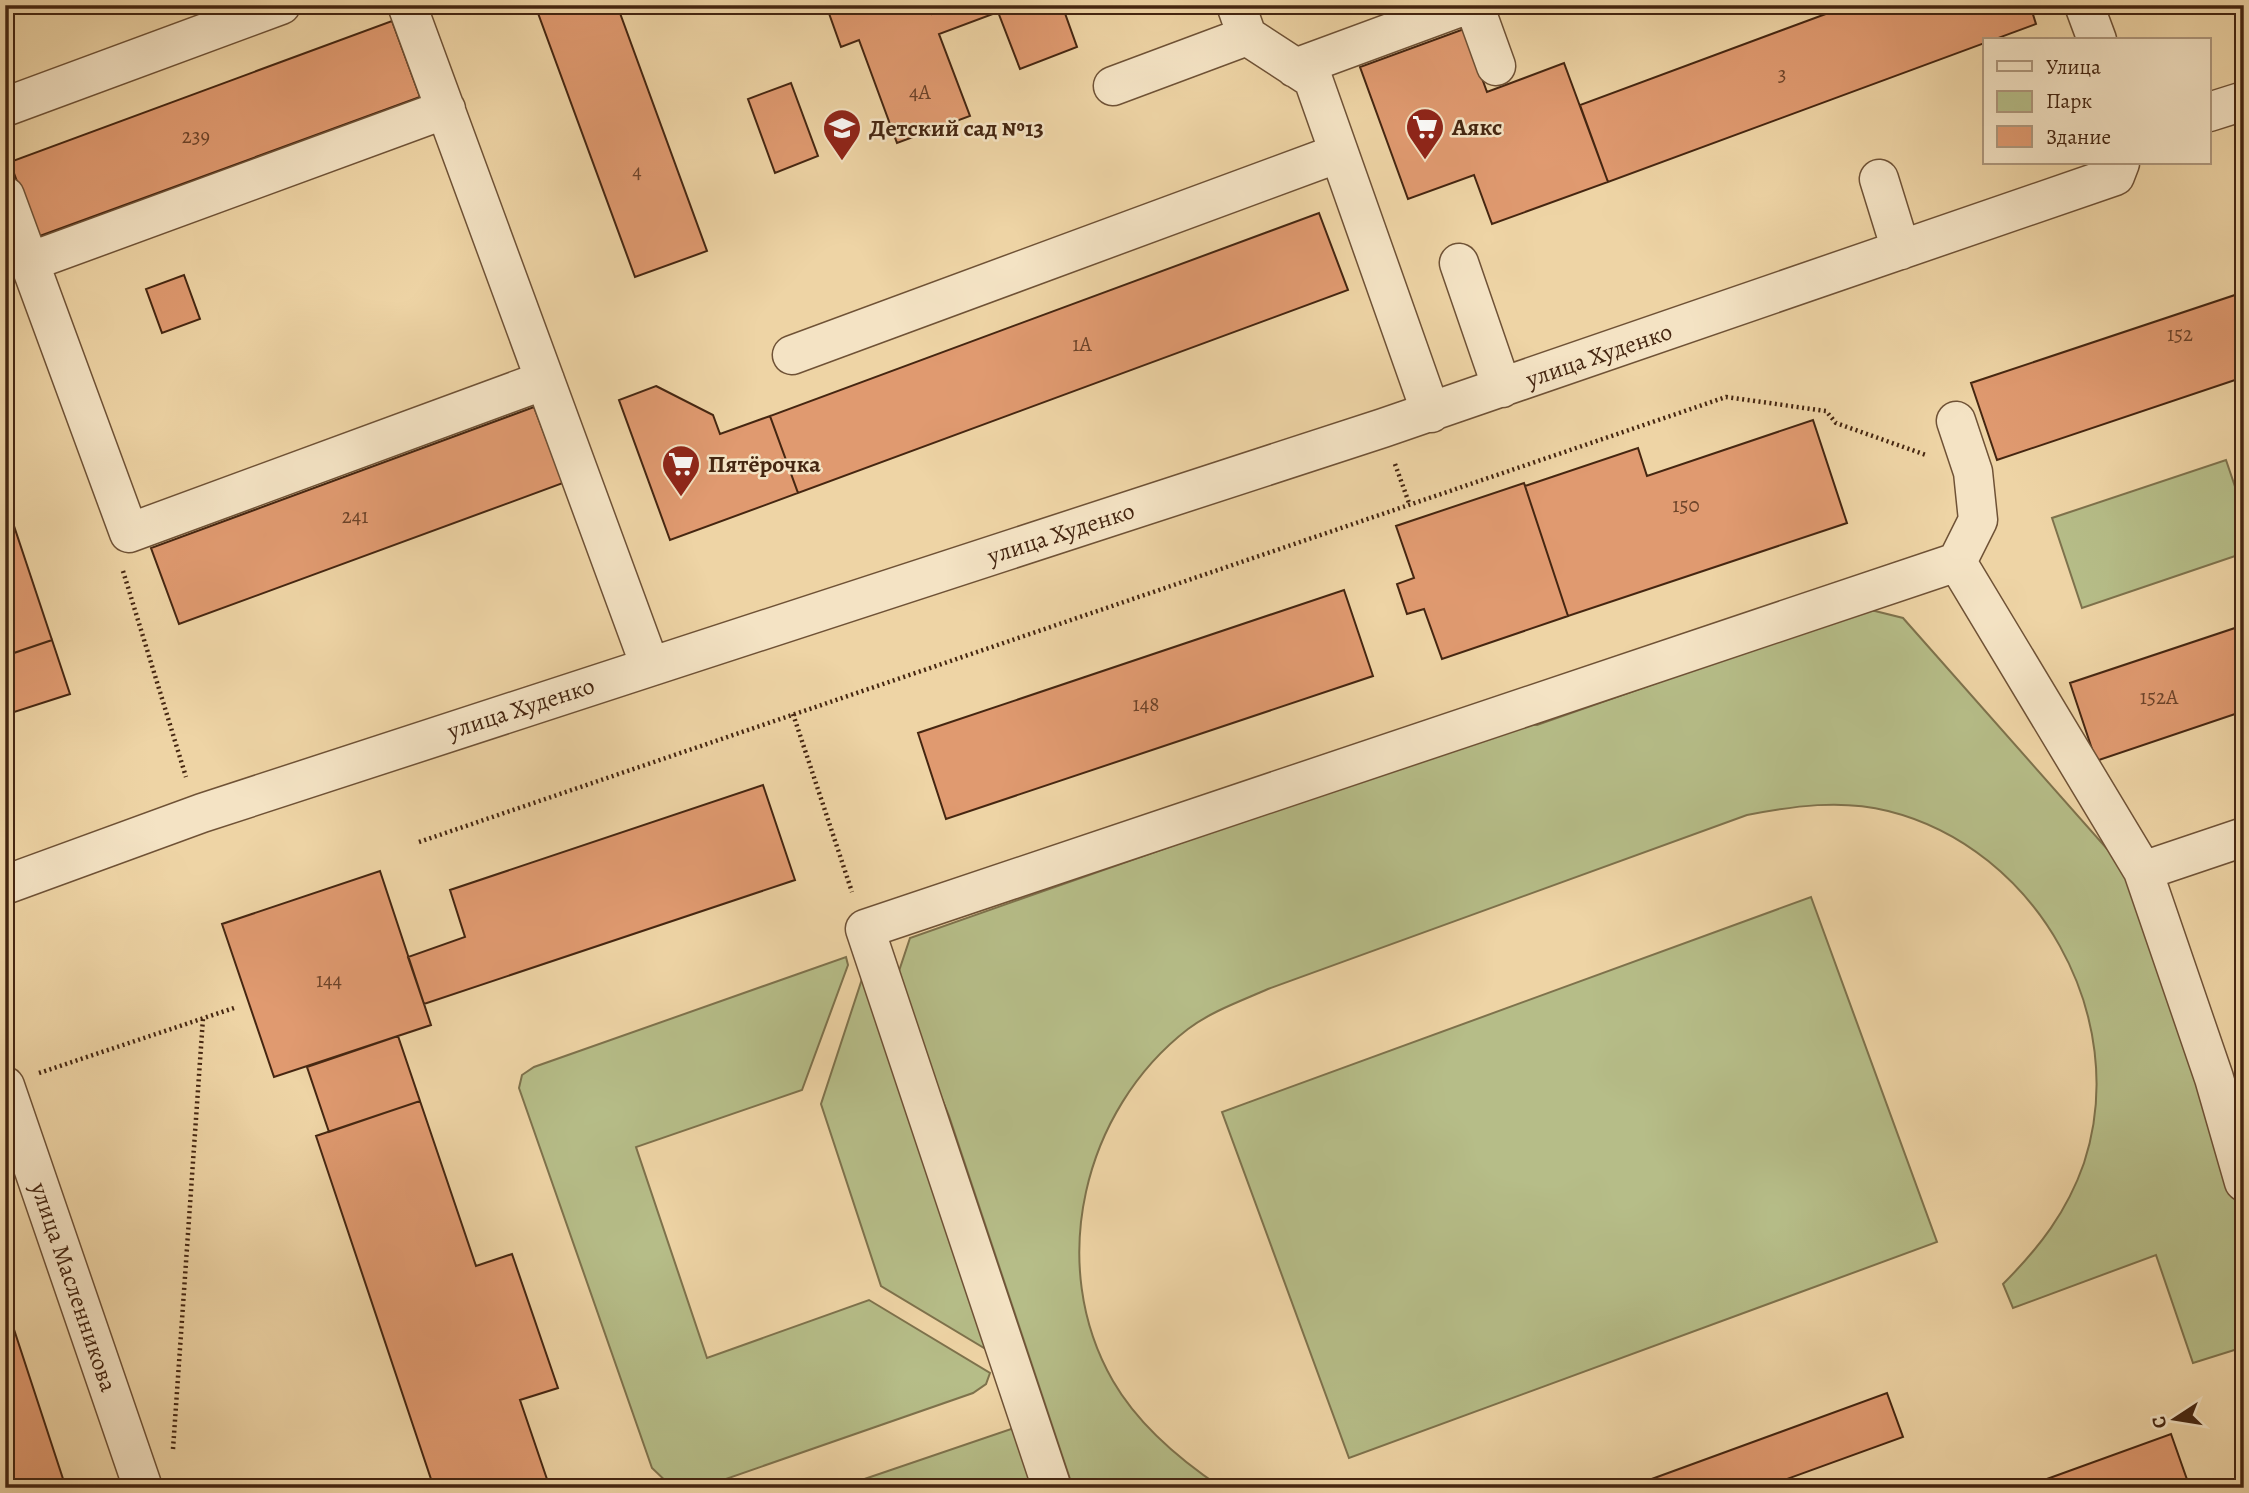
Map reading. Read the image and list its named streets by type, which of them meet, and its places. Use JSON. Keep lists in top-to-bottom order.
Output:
{
  "streets": {
    "street": ["улица Худенко", "улица Масленникова"]
  },
  "places": {
    "supermarket": ["Аякс", "Пятёрочка"],
    "school or university": ["Детский сад №13"]
  },
  "house_numbers": [
    "3",
    "4А",
    "239",
    "4",
    "152",
    "1А",
    "150",
    "241",
    "152А",
    "148",
    "144"
  ],
  "legend": ["Улица", "Парк", "Здание"],
  "north": "left"
}
